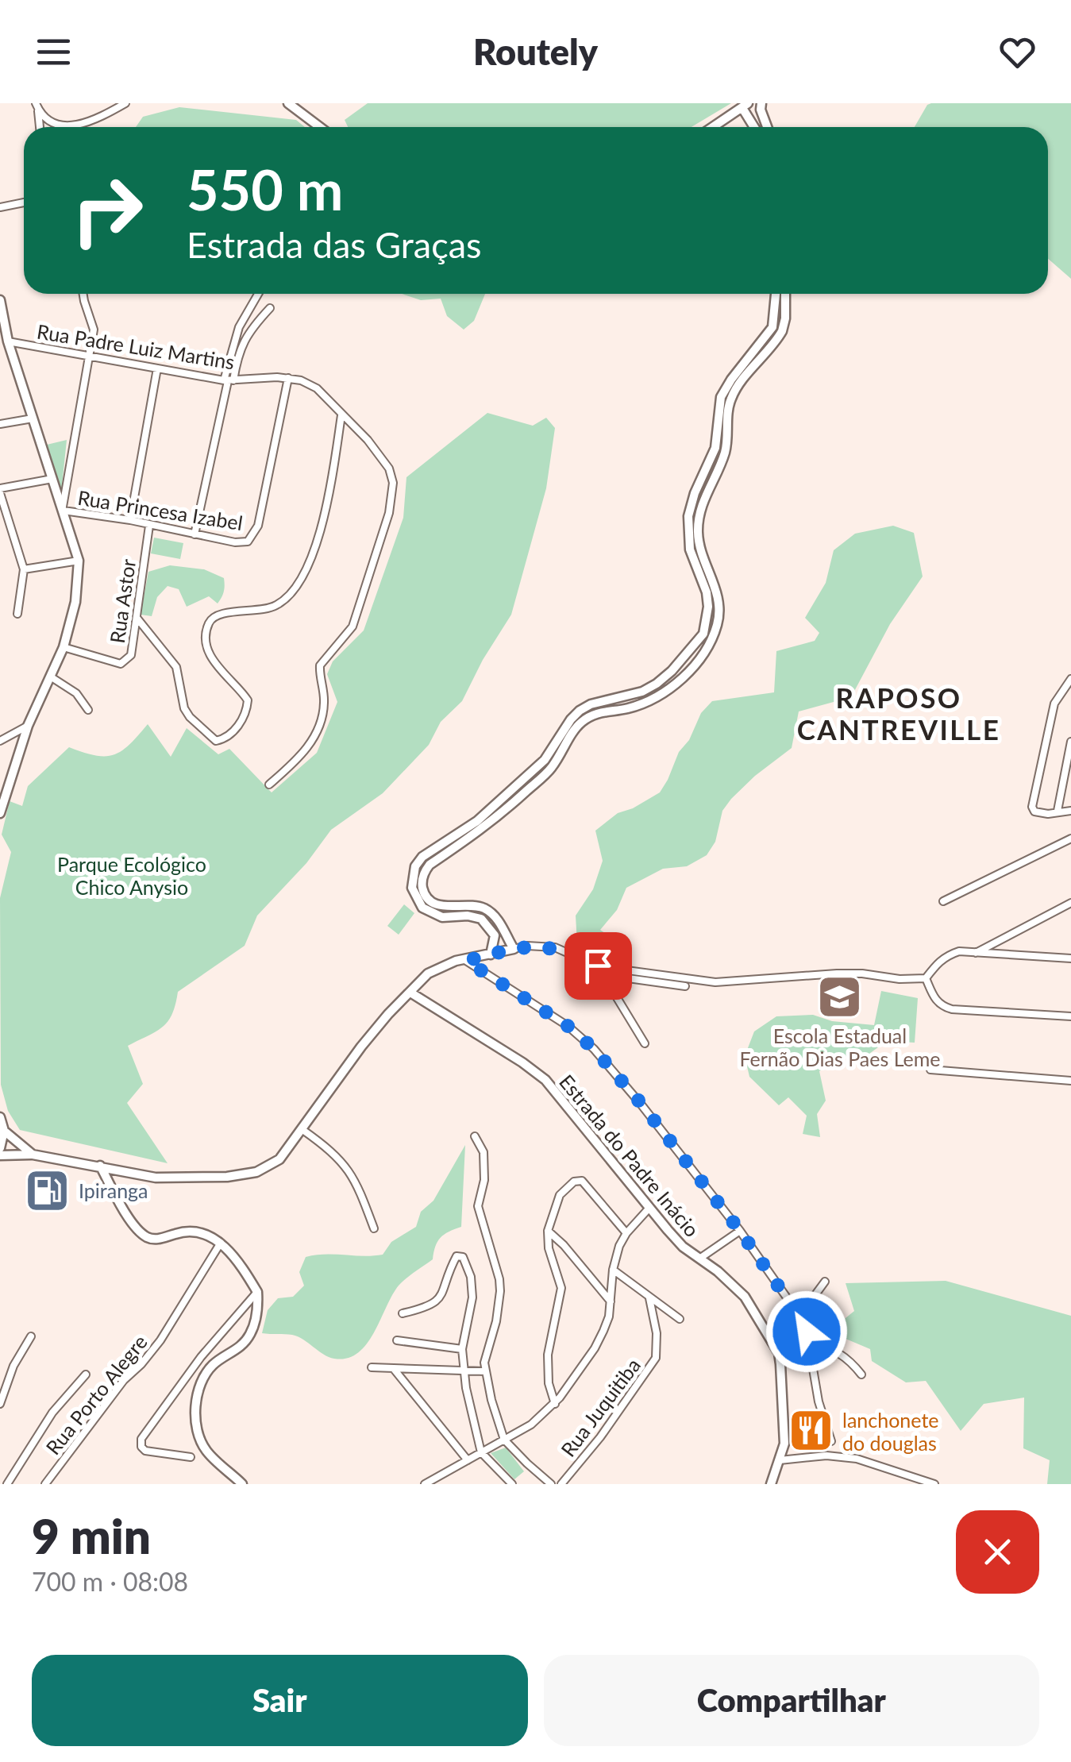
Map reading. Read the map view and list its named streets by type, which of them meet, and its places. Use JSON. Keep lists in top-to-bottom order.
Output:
{
  "streets": {
    "street": [
      "Rua Padre Luiz Martins",
      "Rua Princesa Izabel",
      "Rua Astor",
      "Estrada do Padre Inácio",
      "Rua Porto Alegre",
      "Rua Juquitiba"
    ]
  },
  "crossings": [
    ["Rua Padre Luiz Martins", "Rua Princesa Izabel"],
    ["Rua Princesa Izabel", "Rua Astor"]
  ],
  "districts": ["RAPOSO CANTREVILLE"],
  "parks": ["Parque Ecológico Chico Anysio"],
  "places": {
    "school or university": ["Escola Estadual Fernão Dias Paes Leme"],
    "fuel station": ["Ipiranga"],
    "restaurant": ["lanchonete do douglas"]
  },
  "page": {
    "header": "Routely",
    "turn": ["550 m", "Estrada das Graças"],
    "heading": ["9 min", "700 m · 08:08"],
    "buttons": ["Sair", "Compartilhar"]
  }
}
